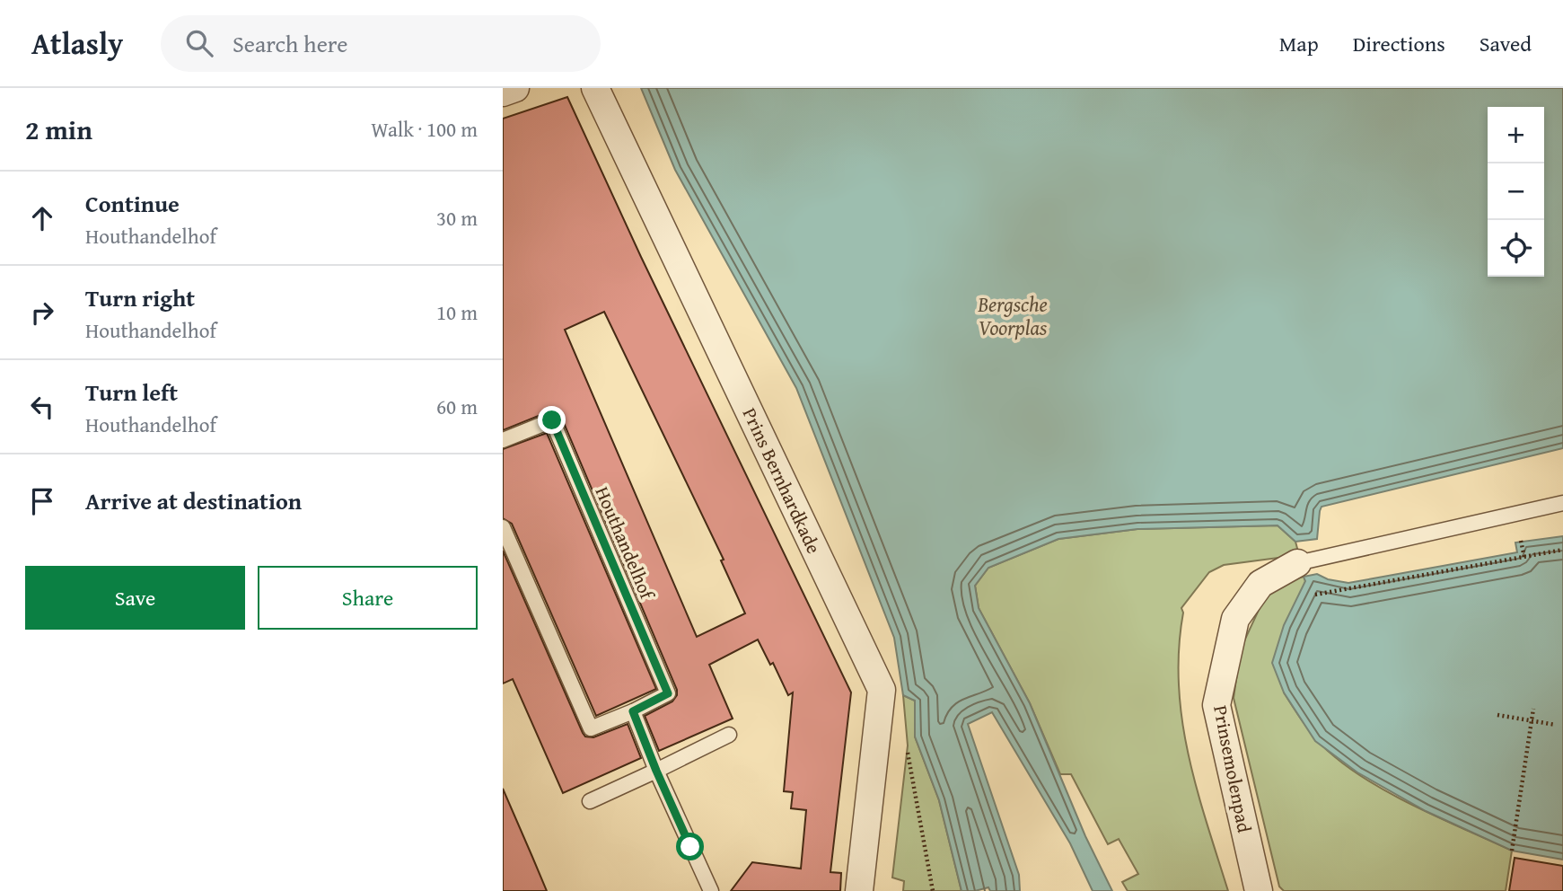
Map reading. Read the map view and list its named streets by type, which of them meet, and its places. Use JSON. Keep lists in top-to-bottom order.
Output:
{
  "streets": {
    "street": ["Prins Bernhardkade", "Prinsemolenpad"],
    "lane": ["Houthandelhof"]
  },
  "water": ["Bergsche Voorplas"],
  "page": {
    "header": "Atlasly",
    "search": "Search here",
    "nav": ["Map", "Directions", "Saved"],
    "heading": ["2 min", "Walk · 100 m"],
    "map_buttons": ["+", "−"],
    "list": [
      ["Continue", "Houthandelhof", "30 m"],
      ["Turn right", "Houthandelhof", "10 m"],
      ["Turn left", "Houthandelhof", "60 m"],
      "Arrive at destination"
    ],
    "buttons": ["Save", "Share"]
  }
}
